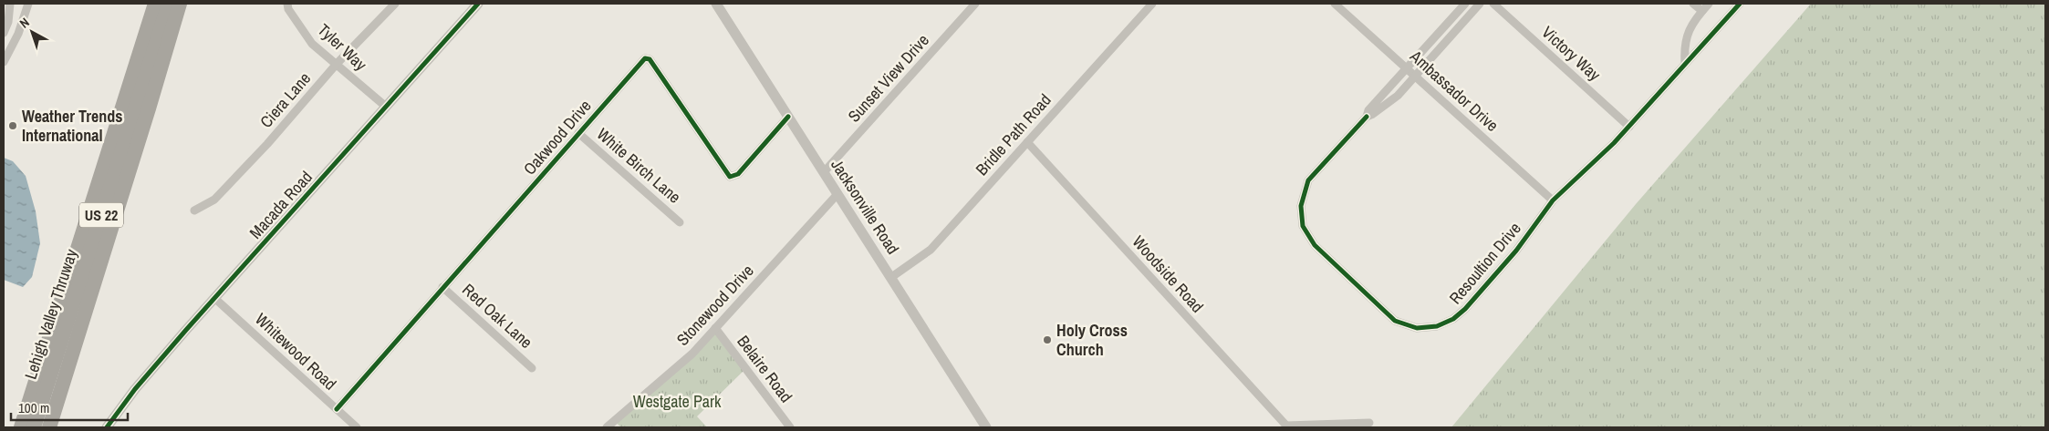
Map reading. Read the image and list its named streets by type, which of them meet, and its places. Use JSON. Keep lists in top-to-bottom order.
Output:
{
  "streets": {
    "highway": ["US 22", "Lehigh Valley Thruway"],
    "street": [
      "Tyler Way",
      "Victory Way",
      "Sunset View Drive",
      "Ambassador Drive",
      "Ciera Lane",
      "Bridle Path Road",
      "Oakwood Drive",
      "White Birch Lane",
      "Macada Road",
      "Jacksonville Road",
      "Resoultion Drive",
      "Woodside Road",
      "Stonewood Drive",
      "Red Oak Lane",
      "Whitewood Road",
      "Belaire Road"
    ]
  },
  "crossings": [
    ["Tyler Way", "Ciera Lane"],
    ["Tyler Way", "Macada Road"],
    ["Victory Way", "Resoultion Drive"],
    ["Sunset View Drive", "Jacksonville Road"],
    ["Ambassador Drive", "Resoultion Drive"],
    ["Bridle Path Road", "Jacksonville Road"],
    ["Bridle Path Road", "Woodside Road"],
    ["Oakwood Drive", "White Birch Lane"],
    ["Oakwood Drive", "Jacksonville Road"],
    ["Oakwood Drive", "Red Oak Lane"],
    ["Oakwood Drive", "Whitewood Road"],
    ["Macada Road", "Whitewood Road"],
    ["Jacksonville Road", "Stonewood Drive"],
    ["Stonewood Drive", "Belaire Road"]
  ],
  "parks": ["Westgate Park"],
  "places": ["Weather Trends International", "Holy Cross Church"],
  "scale_bar": "100 m",
  "north": "top left"
}
